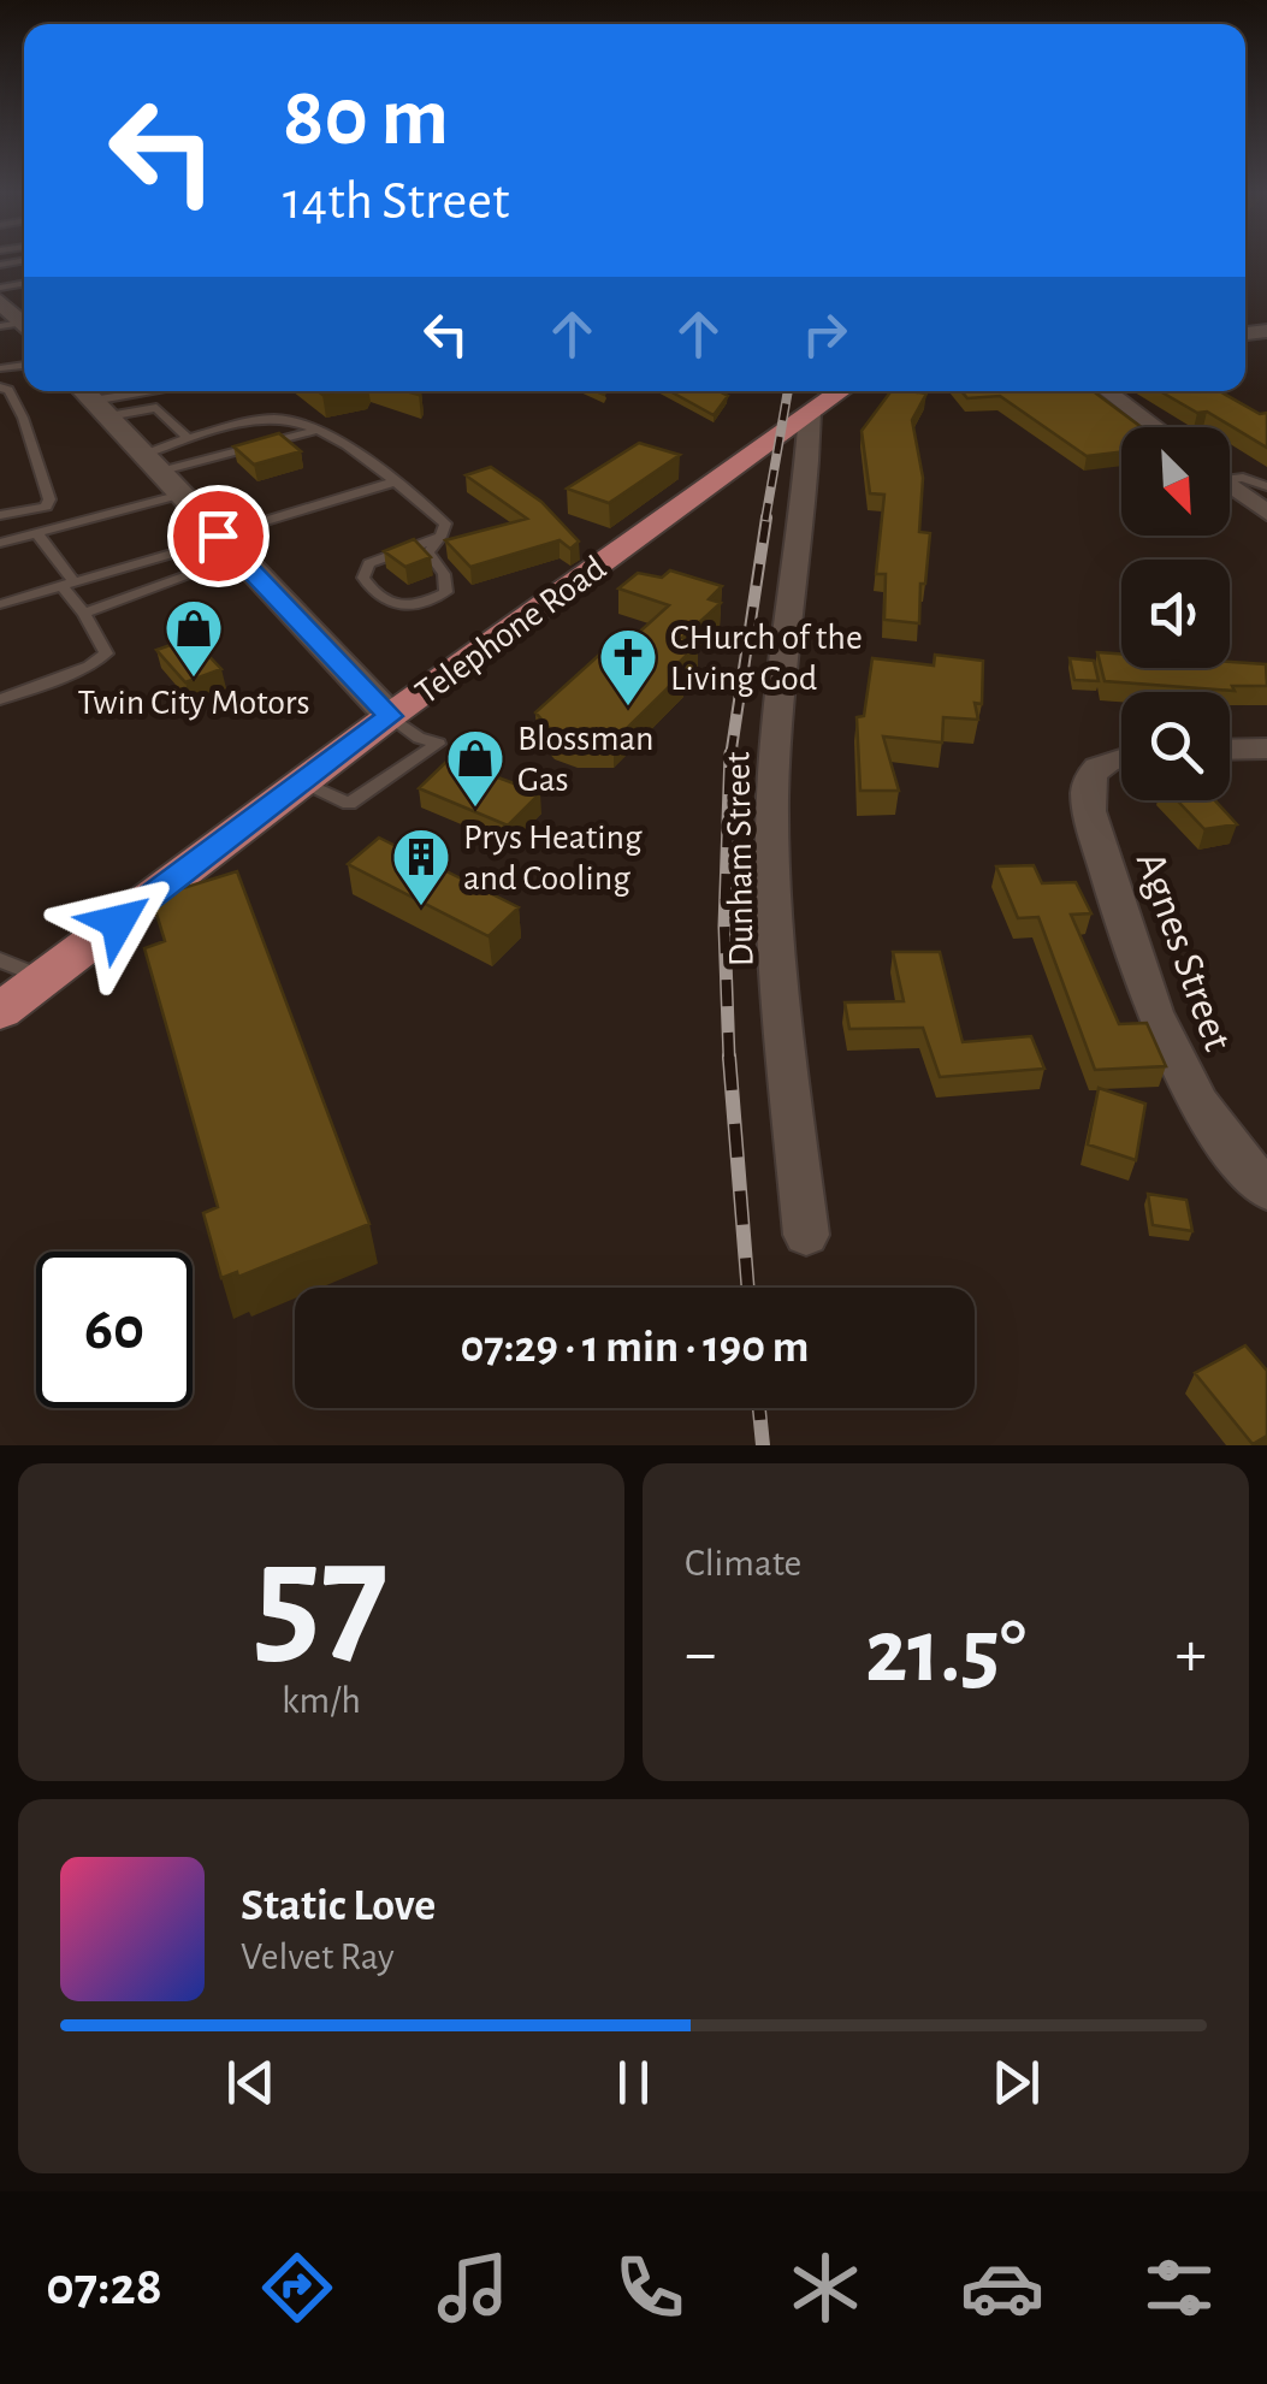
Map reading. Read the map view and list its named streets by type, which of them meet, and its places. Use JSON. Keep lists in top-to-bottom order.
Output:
{
  "streets": {
    "main road": ["Telephone Road"],
    "street": ["Dunham Street", "Agnes Street"]
  },
  "crossings": [
    ["Telephone Road", "Dunham Street"]
  ],
  "places": {
    "shop": ["Twin City Motors", "Blossman Gas"],
    "church": ["CHurch of the Living God"],
    "building": ["Prys Heating and Cooling"]
  },
  "north": "bottom right",
  "page": {
    "turn": ["80 m", "14th Street"],
    "limit": "60",
    "trip": "07:29 · 1 min · 190 m",
    "tile": [
      ["57", "km/h"],
      "Climate"
    ],
    "heat": ["−", "21.5°", "+"],
    "song": ["Static Love", "Velvet Ray"],
    "tabs": "07:28"
  }
}
